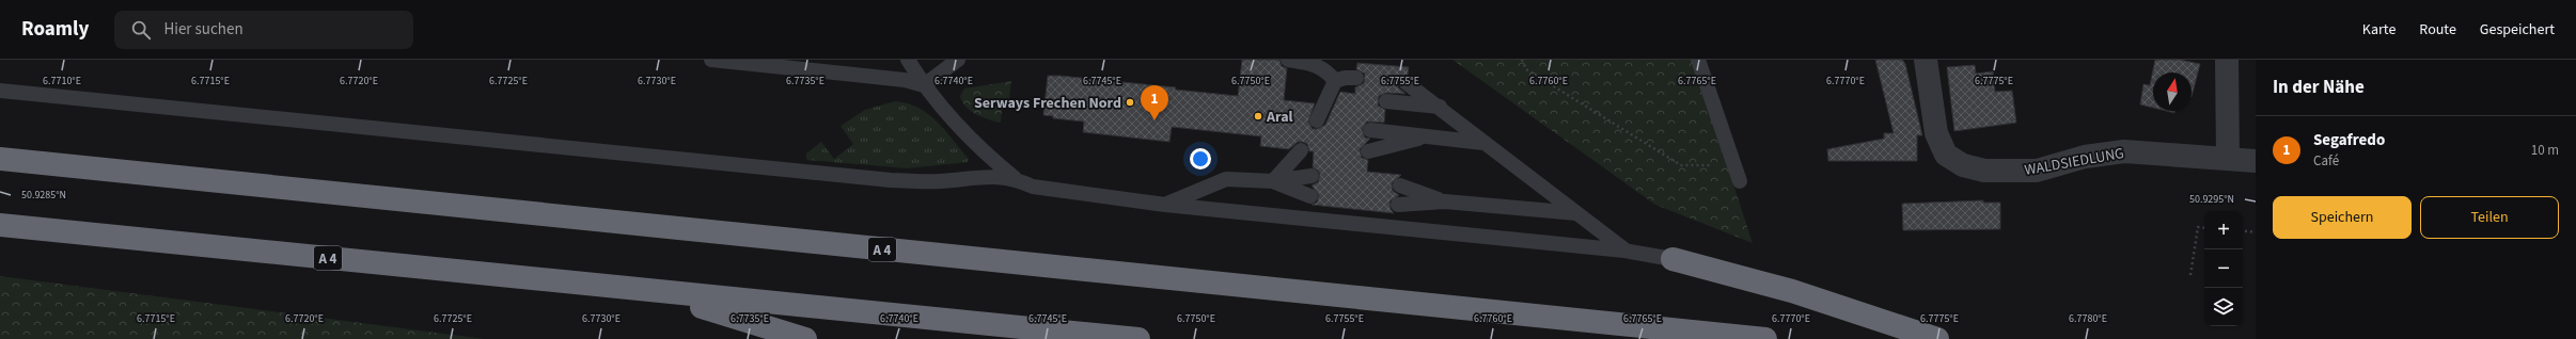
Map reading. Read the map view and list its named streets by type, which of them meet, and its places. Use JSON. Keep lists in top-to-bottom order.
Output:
{
  "streets": {
    "highway": ["A 4"],
    "street": ["WALDSIEDLUNG"]
  },
  "places": ["Serways Frechen Nord", "Aral"],
  "north": "top",
  "page": {
    "header": "Roamly",
    "search": "Hier suchen",
    "nav": ["Karte", "Route", "Gespeichert"],
    "heading": "In der Nähe",
    "pins": "1",
    "list": [
      {
        "mark": "1",
        "name": "Segafredo",
        "note": "Café",
        "value": "10 m"
      }
    ],
    "buttons": ["Speichern", "Teilen"],
    "map_buttons": ["+", "−"]
  },
  "coordinates": [
    "6.7710°E",
    "6.7715°E",
    "6.7720°E",
    "6.7725°E",
    "6.7730°E",
    "6.7735°E",
    "6.7740°E",
    "6.7745°E",
    "6.7750°E",
    "6.7755°E",
    "6.7760°E",
    "6.7765°E",
    "6.7770°E",
    "6.7775°E",
    "50.9285°N",
    "50.9295°N",
    "6.7780°E"
  ]
}
